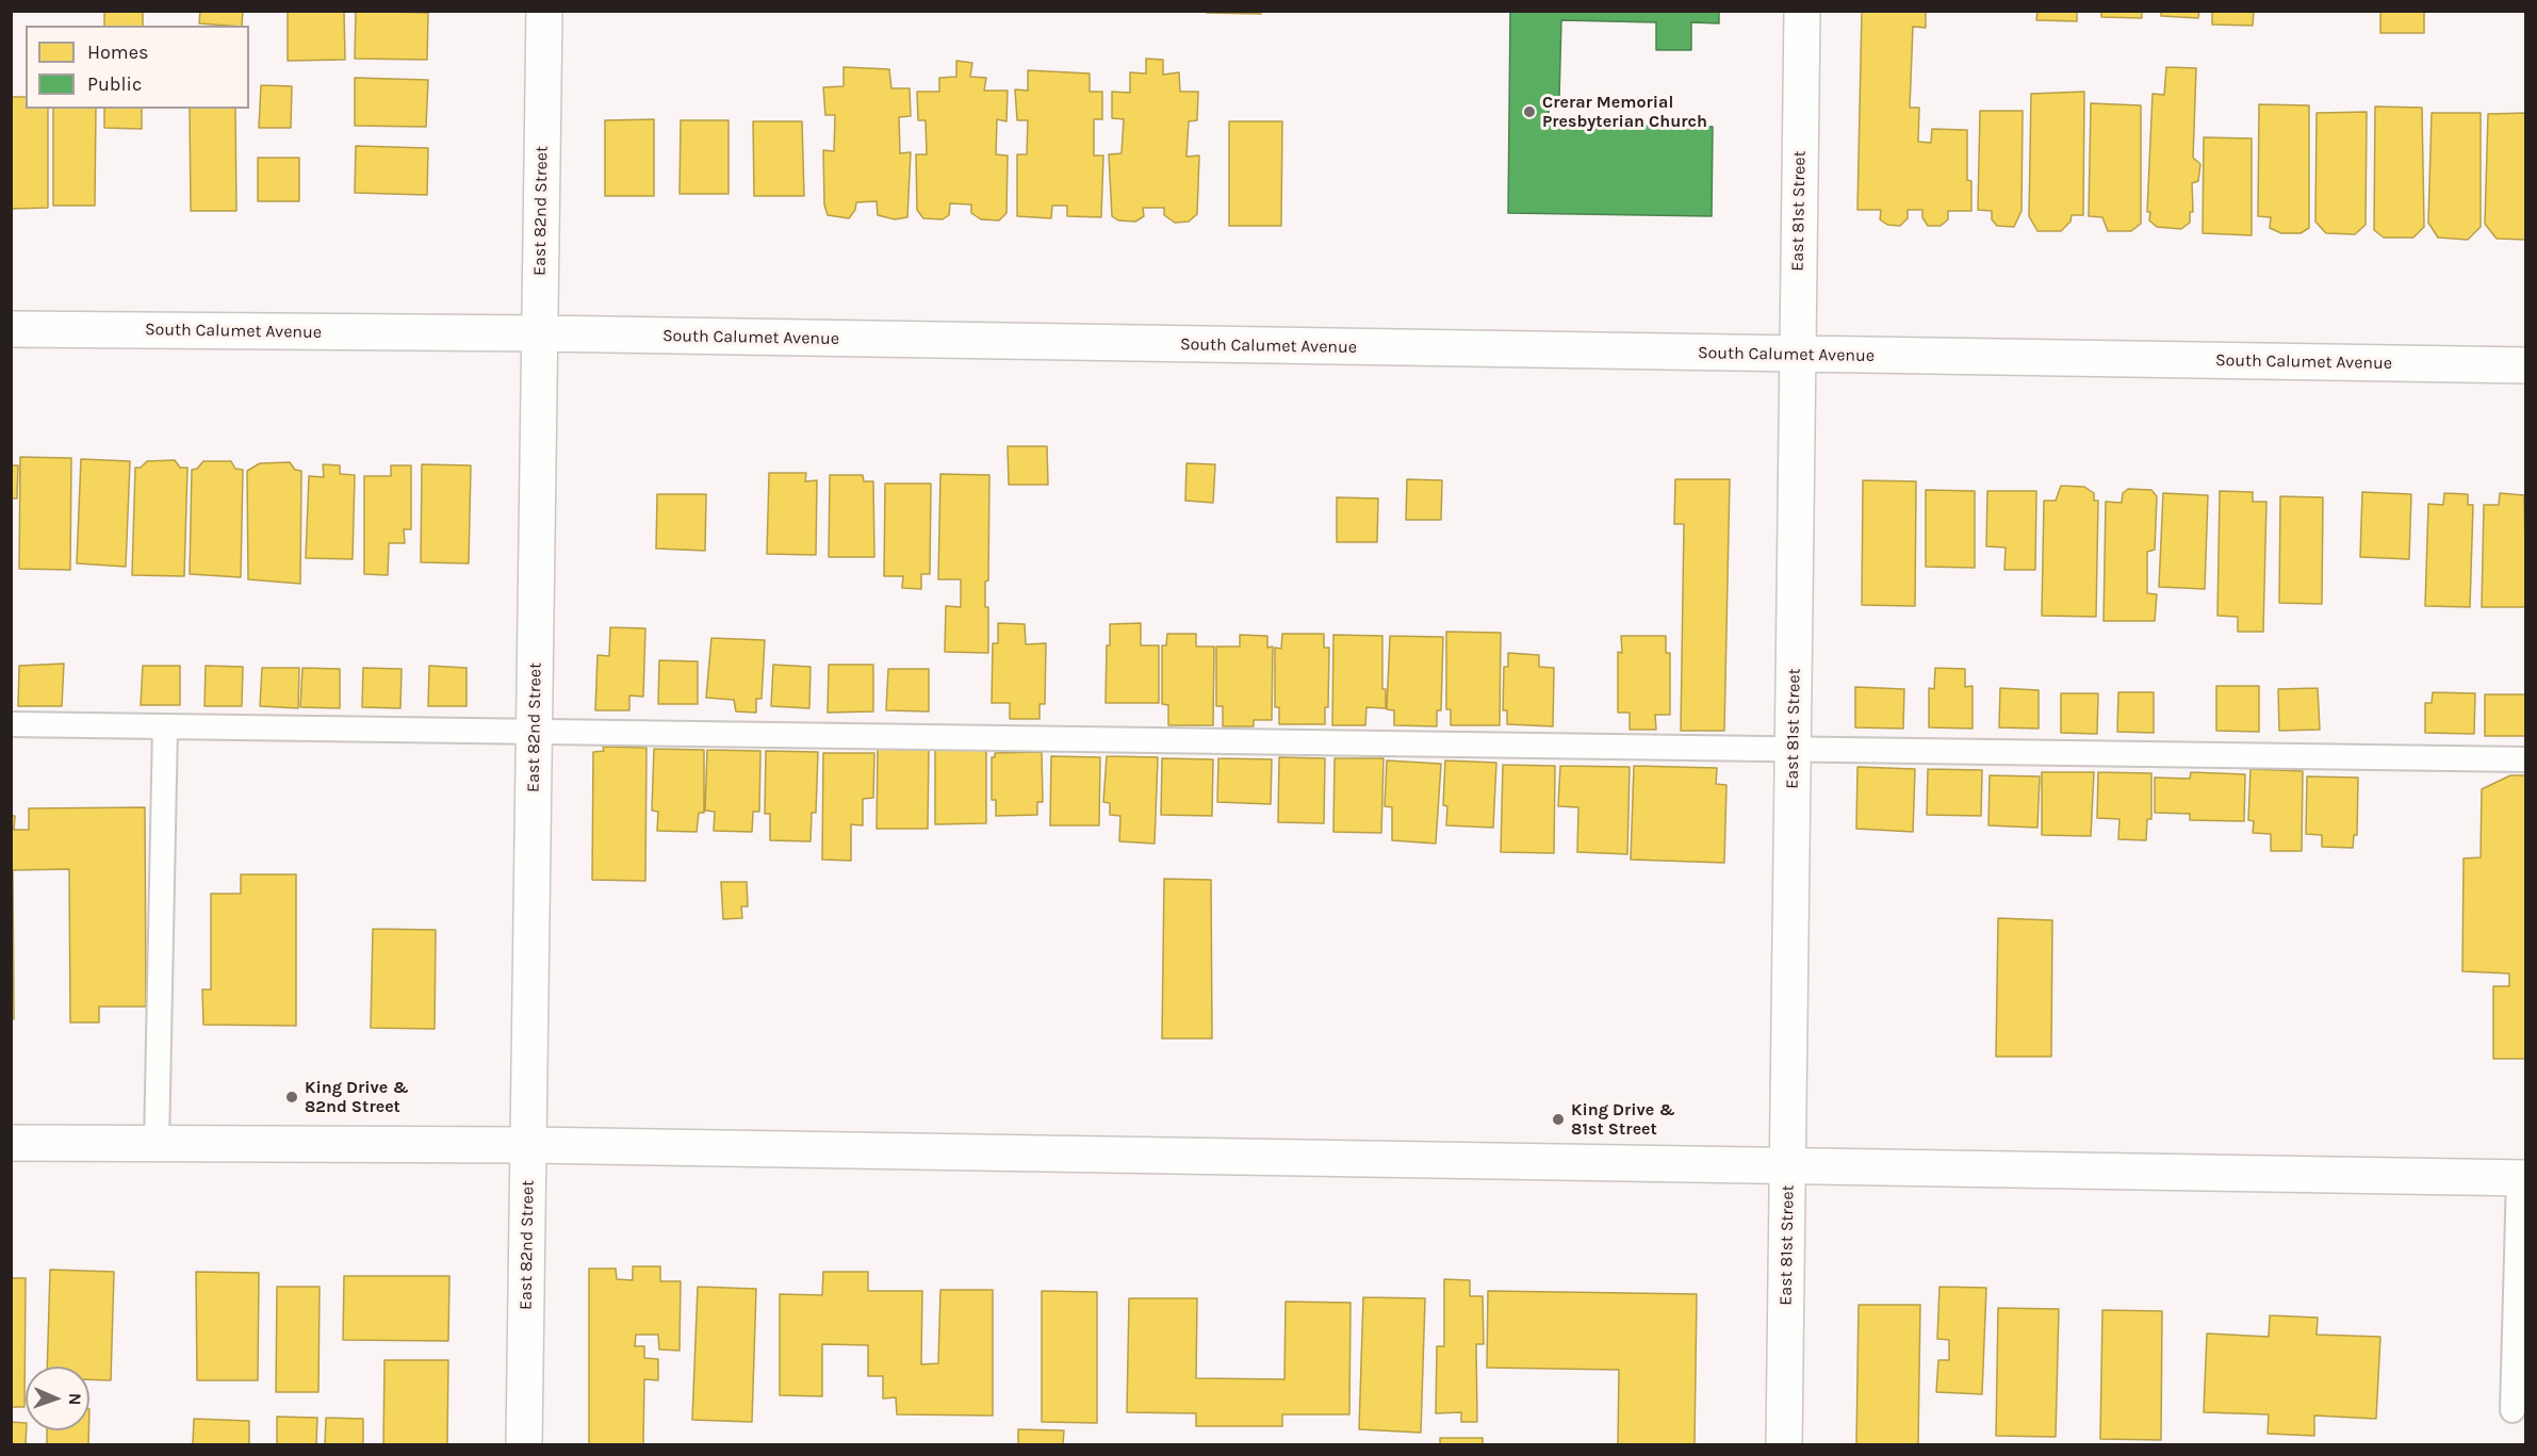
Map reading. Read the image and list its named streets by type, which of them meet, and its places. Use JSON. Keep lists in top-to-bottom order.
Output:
{
  "streets": {
    "street": ["East 82nd Street", "East 81st Street", "South Calumet Avenue"]
  },
  "crossings": [
    ["East 82nd Street", "South Calumet Avenue"],
    ["East 81st Street", "South Calumet Avenue"]
  ],
  "places": ["Crerar Memorial Presbyterian Church", "King Drive & 82nd Street", "King Drive & 81st Street"],
  "legend": ["Homes", "Public"],
  "north": "right"
}
